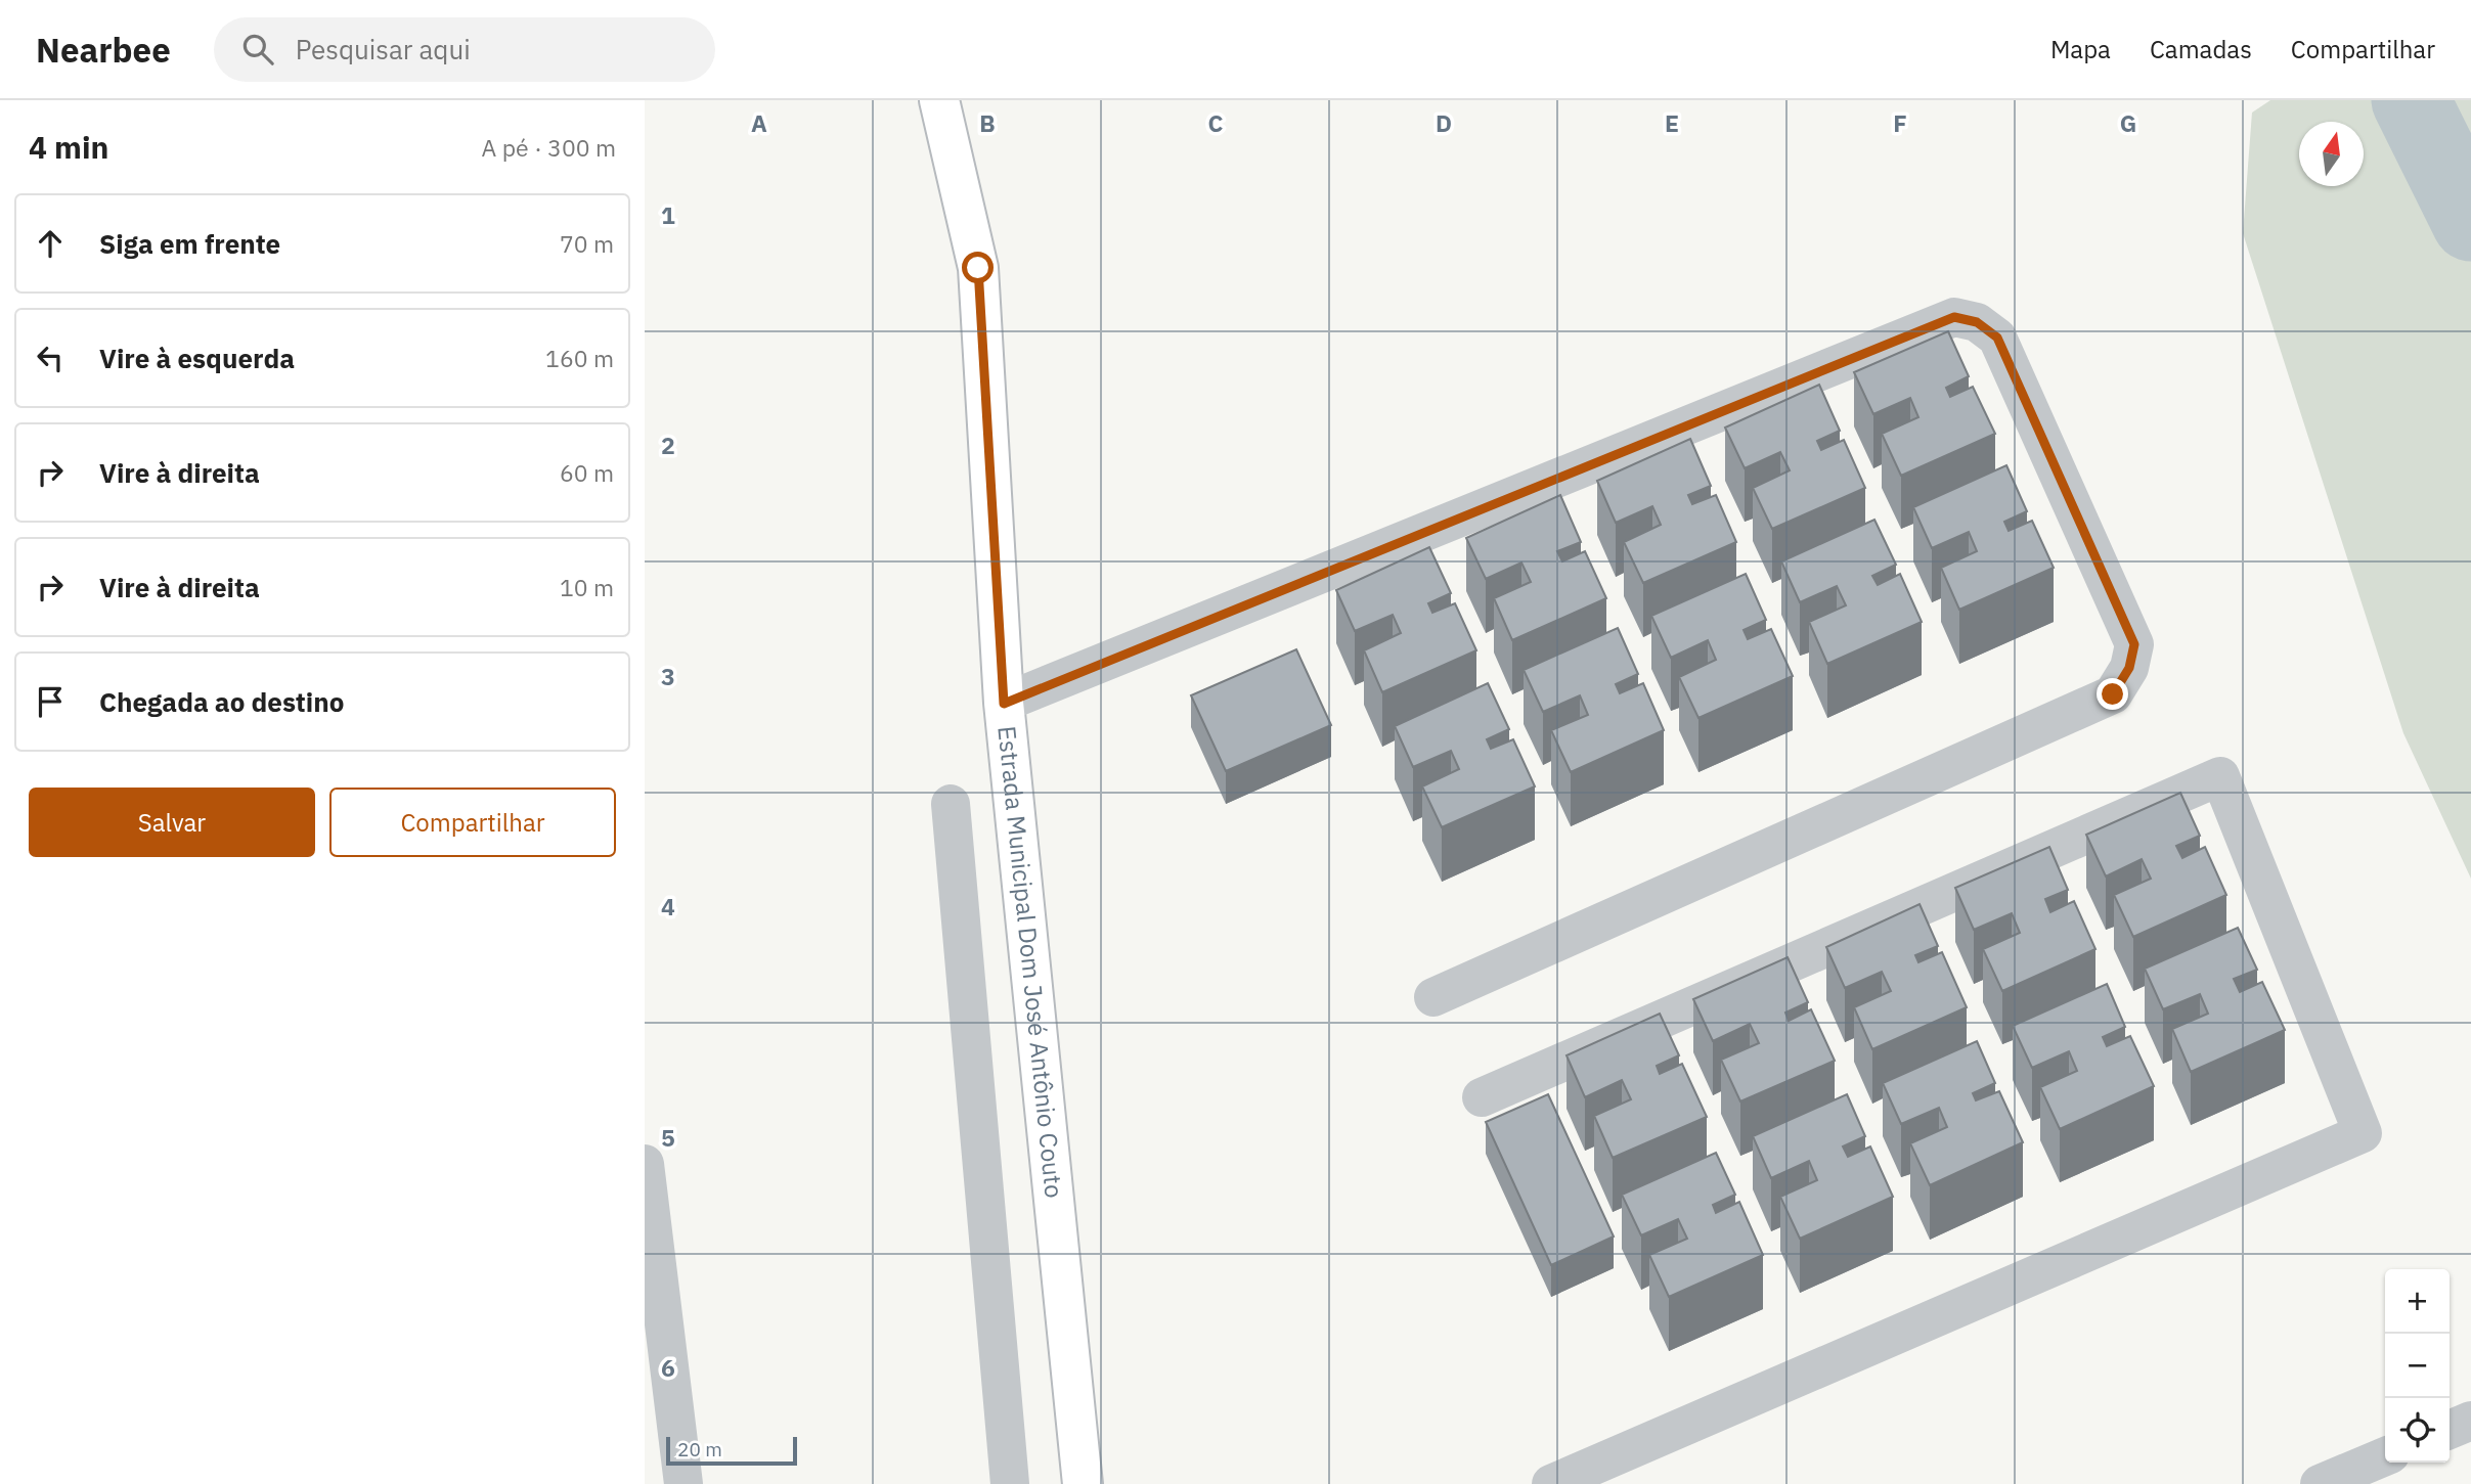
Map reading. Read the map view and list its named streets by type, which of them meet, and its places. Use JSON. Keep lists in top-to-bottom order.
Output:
{
  "streets": {
    "main road": ["Estrada Municipal Dom José Antônio Couto"]
  },
  "scale_bar": "20 m",
  "north": "top",
  "page": {
    "header": "Nearbee",
    "search": "Pesquisar aqui",
    "nav": ["Mapa", "Camadas", "Compartilhar"],
    "heading": ["4 min", "A pé · 300 m"],
    "list": [
      ["Siga em frente", "70 m"],
      ["Vire à esquerda", "160 m"],
      ["Vire à direita", "60 m"],
      ["Vire à direita", "10 m"],
      "Chegada ao destino"
    ],
    "buttons": ["Salvar", "Compartilhar"],
    "map_buttons": ["+", "−"],
    "scale": "20 m"
  },
  "grid": {
    "columns": [
      "A",
      "B",
      "C",
      "D",
      "E",
      "F",
      "G"
    ],
    "rows": [
      "1",
      "2",
      "3",
      "4",
      "5",
      "6"
    ]
  }
}
